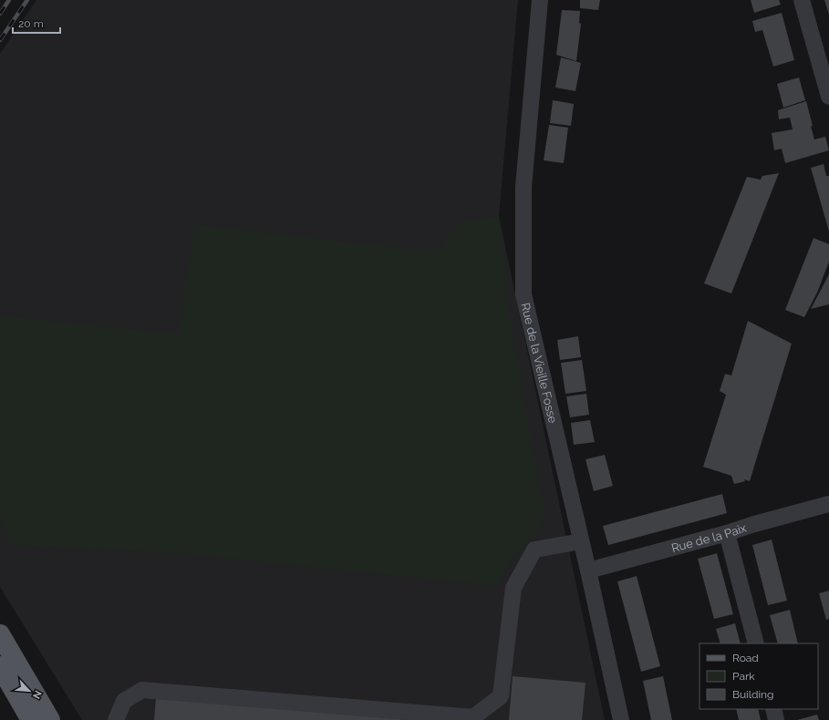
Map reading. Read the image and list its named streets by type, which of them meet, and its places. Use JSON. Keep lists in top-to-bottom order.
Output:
{
  "streets": {
    "street": ["Rue de la Vieille Fosse", "Rue de la Paix"]
  },
  "crossings": [
    ["Rue de la Vieille Fosse", "Rue de la Paix"]
  ],
  "legend": ["Road", "Park", "Building"],
  "scale_bar": "20 m",
  "north": "bottom right"
}
